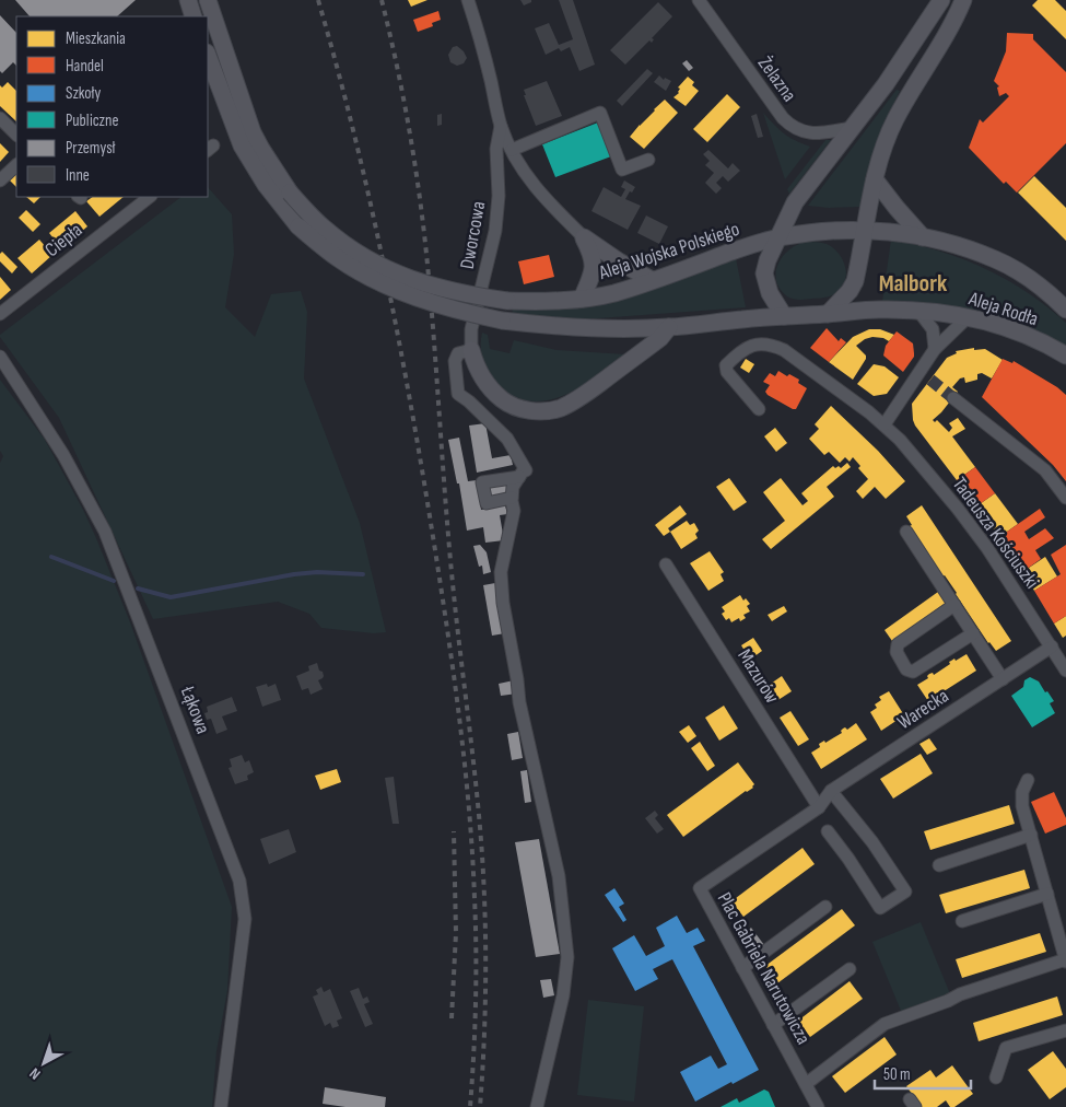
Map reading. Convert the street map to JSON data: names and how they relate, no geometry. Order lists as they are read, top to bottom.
{
  "streets": {
    "main road": ["Aleja Wojska Polskiego", "Aleja Rodła"],
    "street": [
      "Żelazna",
      "Dworcowa",
      "Ciepła",
      "Tadeusza Kościuszki",
      "Mazurów",
      "Warecka",
      "Łąkowa",
      "Plac Gabriela Narutowicza"
    ]
  },
  "crossings": [
    ["Aleja Wojska Polskiego", "Aleja Rodła"],
    ["Tadeusza Kościuszki", "Warecka"],
    ["Mazurów", "Warecka"],
    ["Mazurów", "Plac Gabriela Narutowicza"],
    ["Warecka", "Plac Gabriela Narutowicza"]
  ],
  "districts": ["Malbork"],
  "legend": [
    "Mieszkania",
    "Handel",
    "Szkoły",
    "Publiczne",
    "Przemysł",
    "Inne"
  ],
  "scale_bar": "50 m",
  "north": "bottom left"
}
